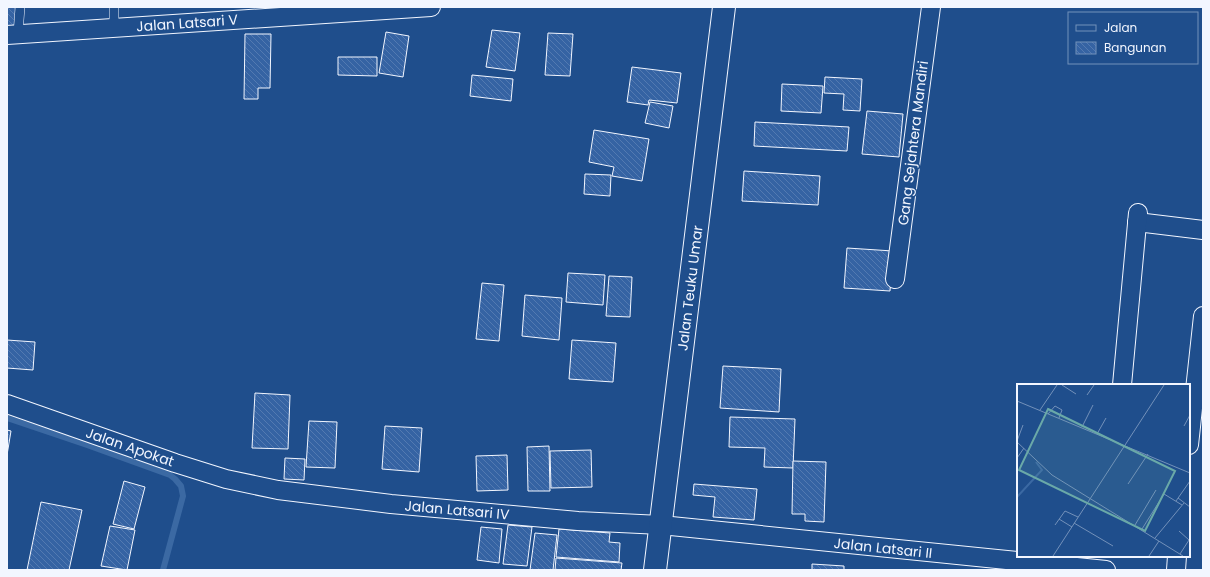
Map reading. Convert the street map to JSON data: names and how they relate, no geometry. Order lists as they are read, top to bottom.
{
  "streets": {
    "highway": ["Jalan Teuku Umar"],
    "street": [
      "Jalan Latsari V",
      "Gang Sejahtera Mandiri",
      "Jalan Apokat",
      "Jalan Latsari IV",
      "Jalan Latsari II"
    ]
  },
  "crossings": [
    ["Jalan Teuku Umar", "Jalan Latsari IV"],
    ["Jalan Teuku Umar", "Jalan Latsari II"],
    ["Jalan Apokat", "Jalan Latsari IV"],
    ["Jalan Latsari IV", "Jalan Latsari II"]
  ],
  "legend": ["Jalan", "Bangunan"]
}
